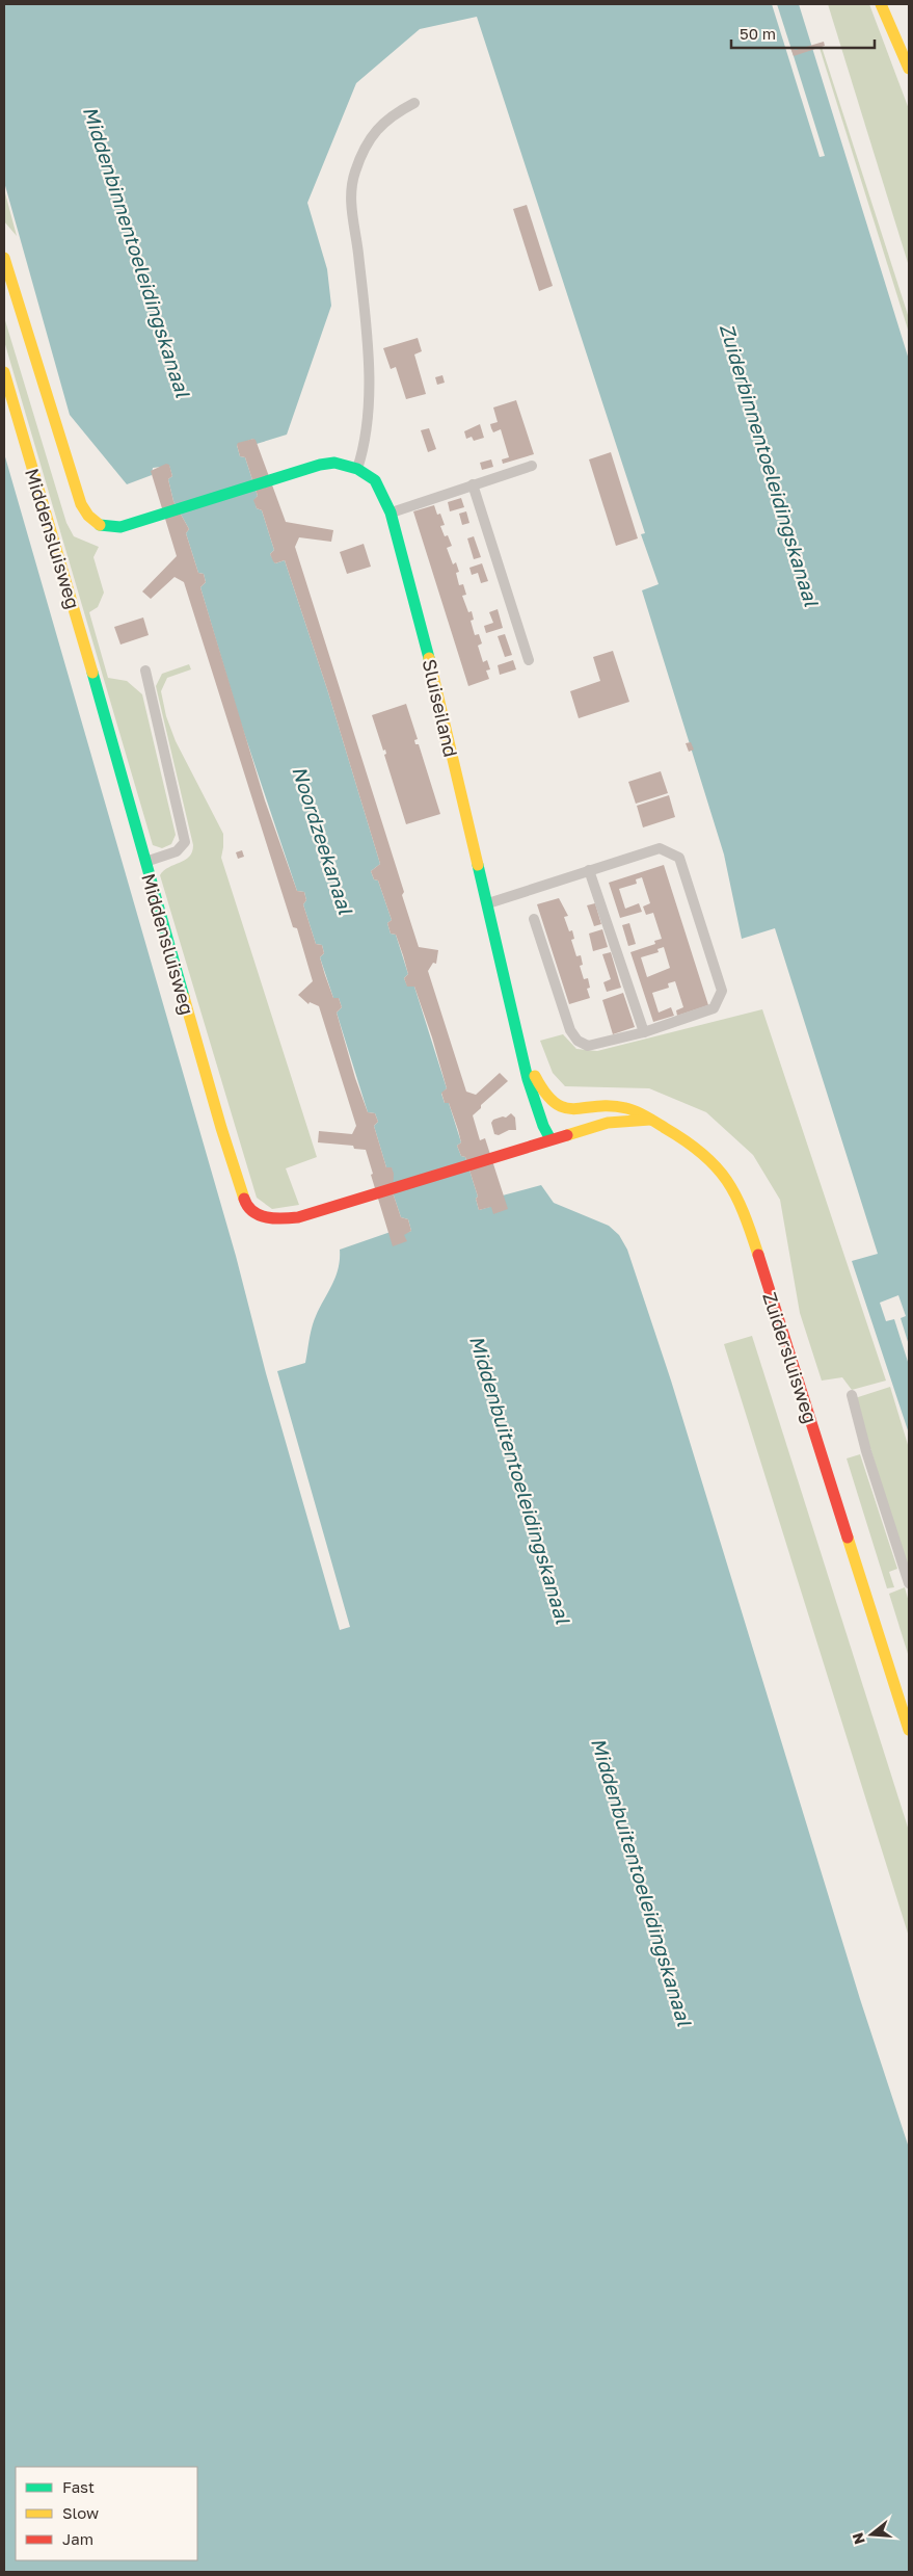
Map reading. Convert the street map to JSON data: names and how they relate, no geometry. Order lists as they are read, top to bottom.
{
  "streets": {
    "street": ["Middensluisweg", "Sluiseiland", "Zuidersluisweg"]
  },
  "crossings": [
    ["Middensluisweg", "Sluiseiland"]
  ],
  "water": [
    "Middenbinnentoeleidingskanaal",
    "Zuiderbinnentoeleidingskanaal",
    "Noordzeekanaal",
    "Middenbuitentoeleidingskanaal"
  ],
  "legend": ["Fast", "Slow", "Jam"],
  "scale_bar": "50 m",
  "north": "left"
}
